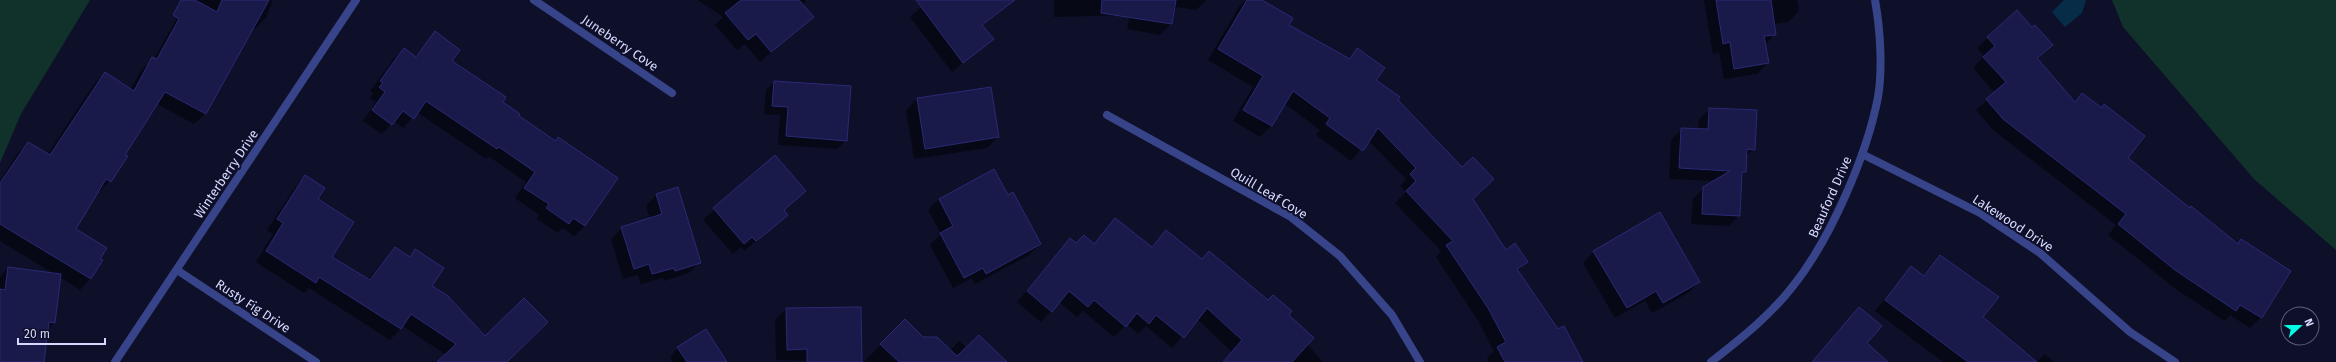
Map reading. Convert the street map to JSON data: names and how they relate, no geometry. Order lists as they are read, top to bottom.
{
  "streets": {
    "street": [
      "Juneberry Cove",
      "Winterberry Drive",
      "Quill Leaf Cove",
      "Beauford Drive",
      "Lakewood Drive",
      "Rusty Fig Drive"
    ]
  },
  "crossings": [
    ["Winterberry Drive", "Rusty Fig Drive"],
    ["Beauford Drive", "Lakewood Drive"]
  ],
  "scale_bar": "20 m",
  "north": "right"
}
